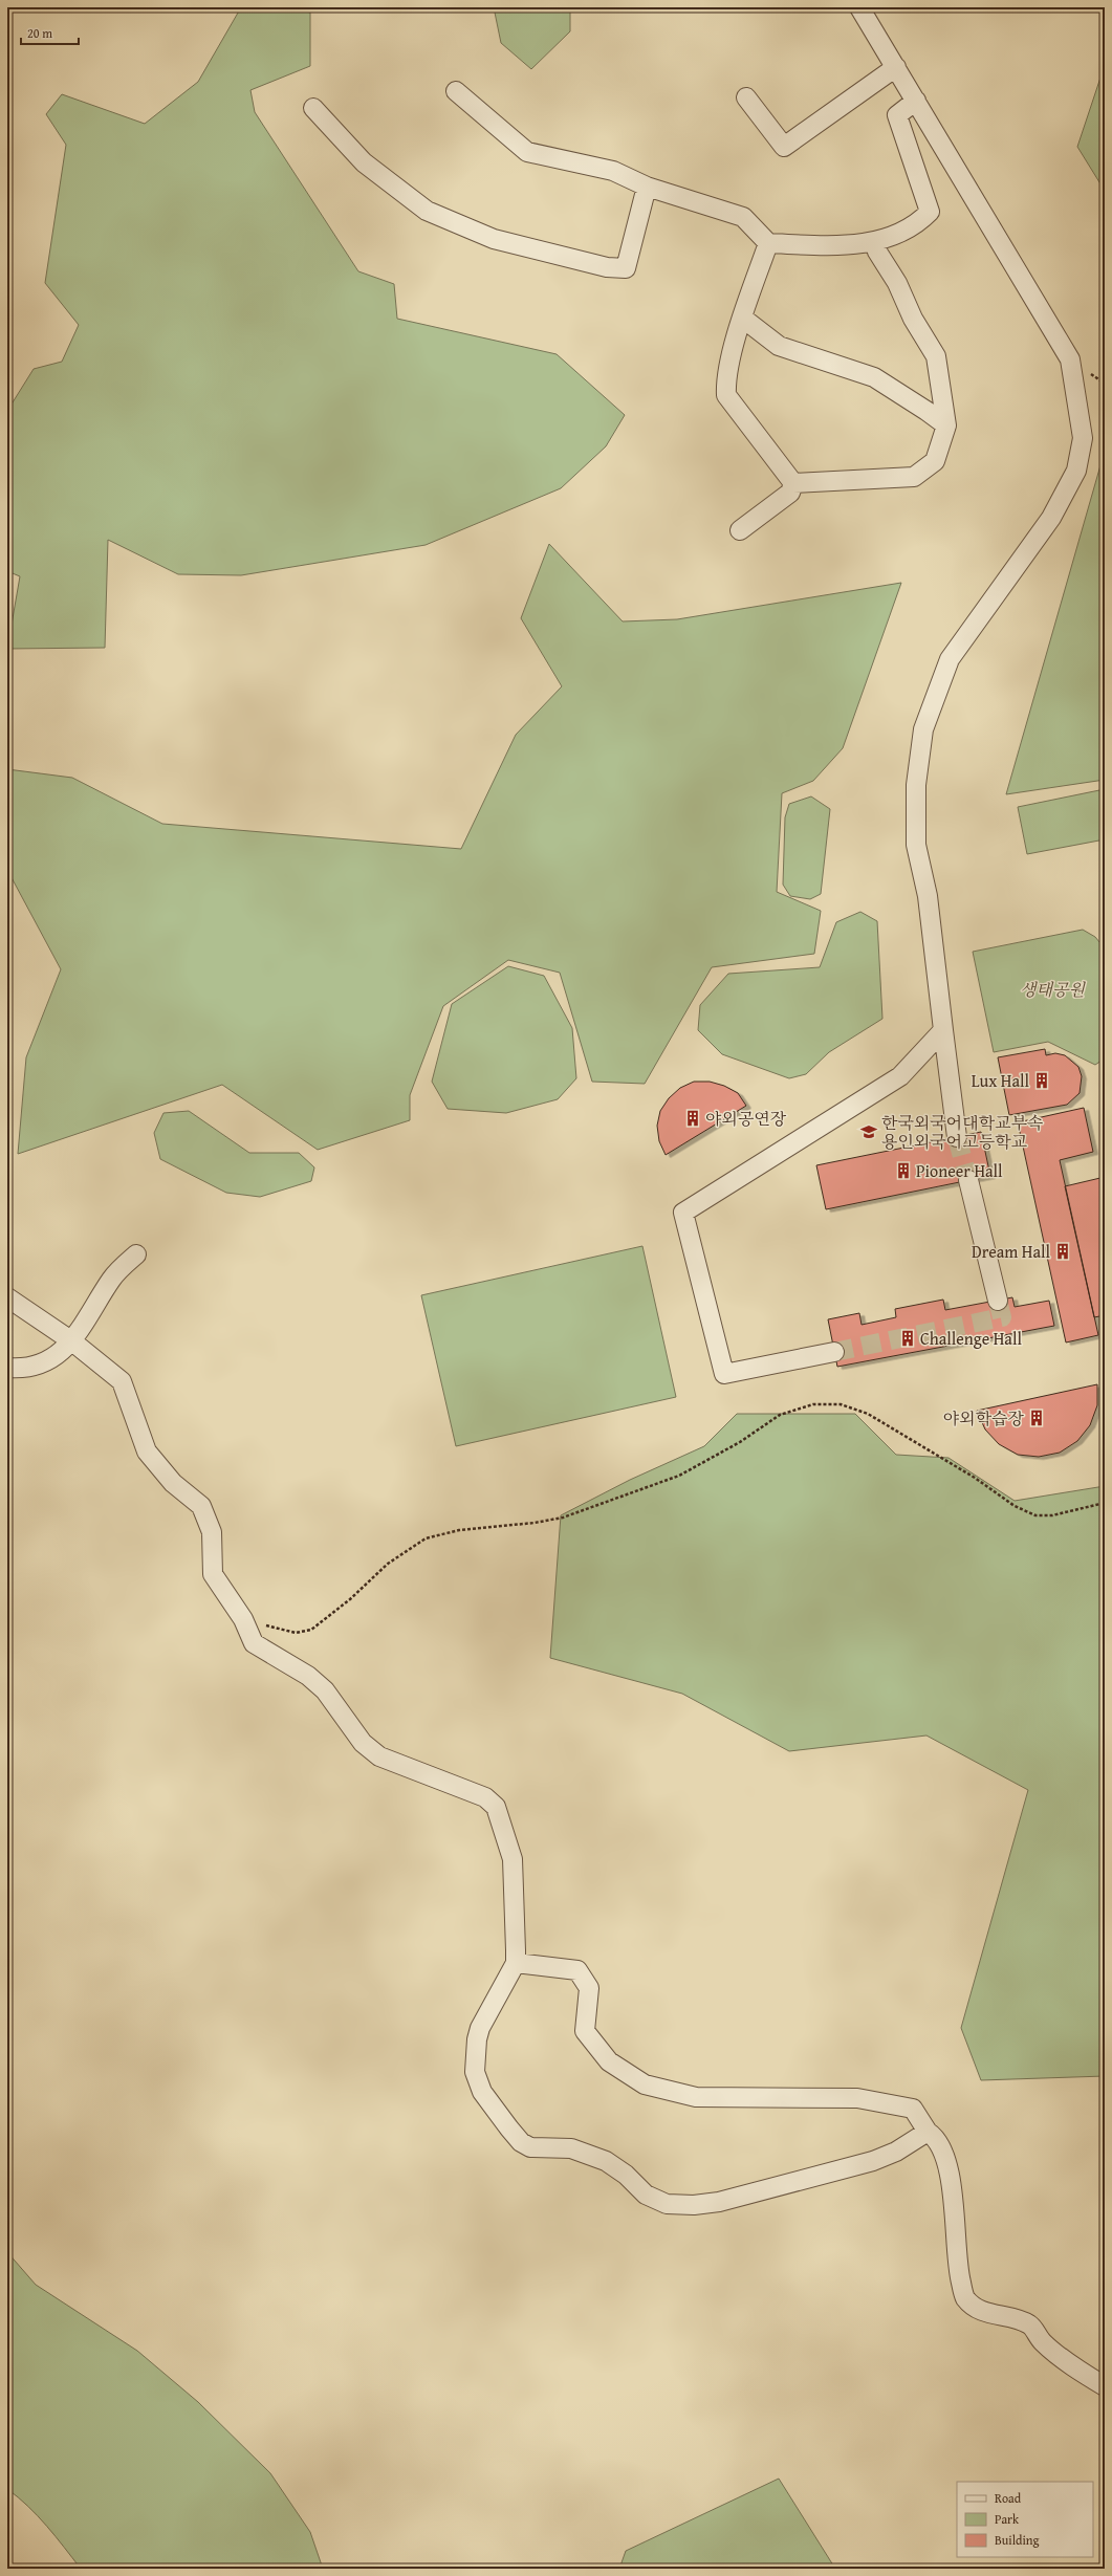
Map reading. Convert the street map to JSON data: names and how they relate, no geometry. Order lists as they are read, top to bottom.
{
  "parks": ["생태공원"],
  "places": {
    "building": [
      "Lux Hall",
      "야외공연장",
      "Pioneer Hall",
      "Dream Hall",
      "Challenge Hall",
      "야외학습장"
    ],
    "school or university": ["한국외국어대학교부속 용인외국어고등학교"]
  },
  "legend": ["Road", "Park", "Building"],
  "scale_bar": "20 m"
}
